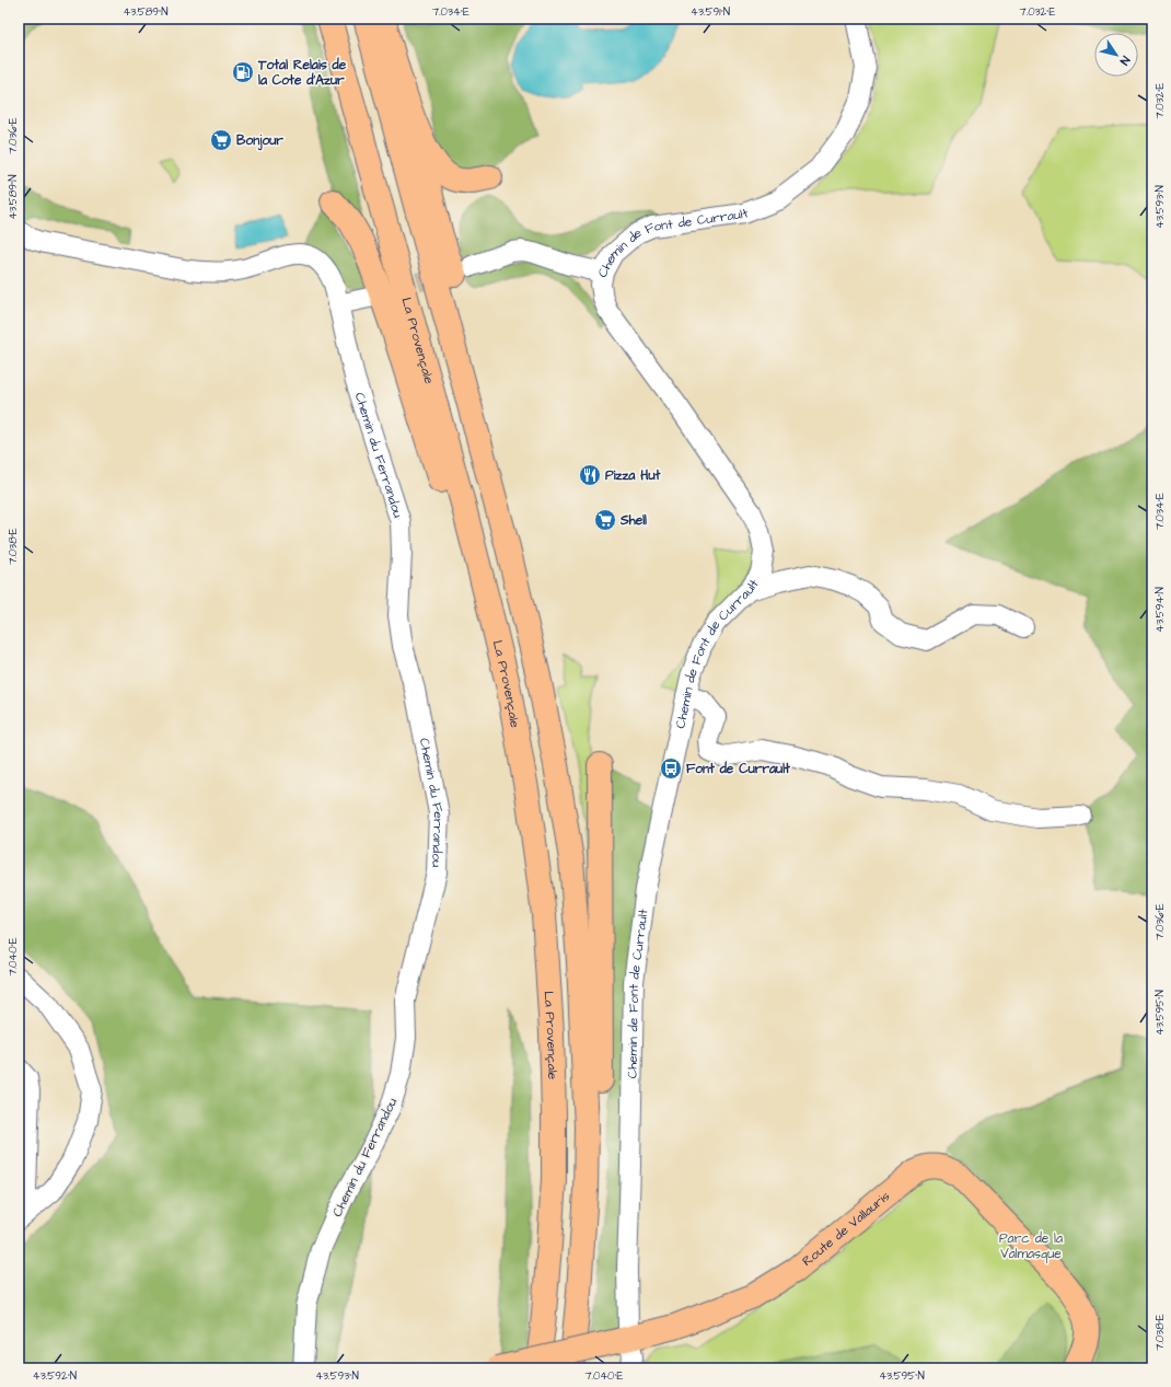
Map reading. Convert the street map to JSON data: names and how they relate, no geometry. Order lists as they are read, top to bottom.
{
  "streets": {
    "main road": ["La Provençale", "Route de Vallauris"],
    "street": ["Chemin de Font de Currault", "Chemin du Ferrandou"]
  },
  "crossings": [
    ["Chemin de Font de Currault", "Route de Vallauris"]
  ],
  "parks": ["Parc de la Valmasque"],
  "places": {
    "fuel station": ["Total Relais de la Cote d'Azur"],
    "supermarket": ["Bonjour", "Shell"],
    "restaurant": ["Pizza Hut"],
    "bus stop": ["Font de Currault"]
  },
  "north": "bottom right",
  "coordinates": [
    "43.589°N",
    "7.034°E",
    "43.591°N",
    "7.032°E",
    "7.036°E",
    "43.593°N",
    "7.038°E",
    "43.594°N",
    "7.040°E",
    "43.595°N",
    "43.592°N"
  ]
}
